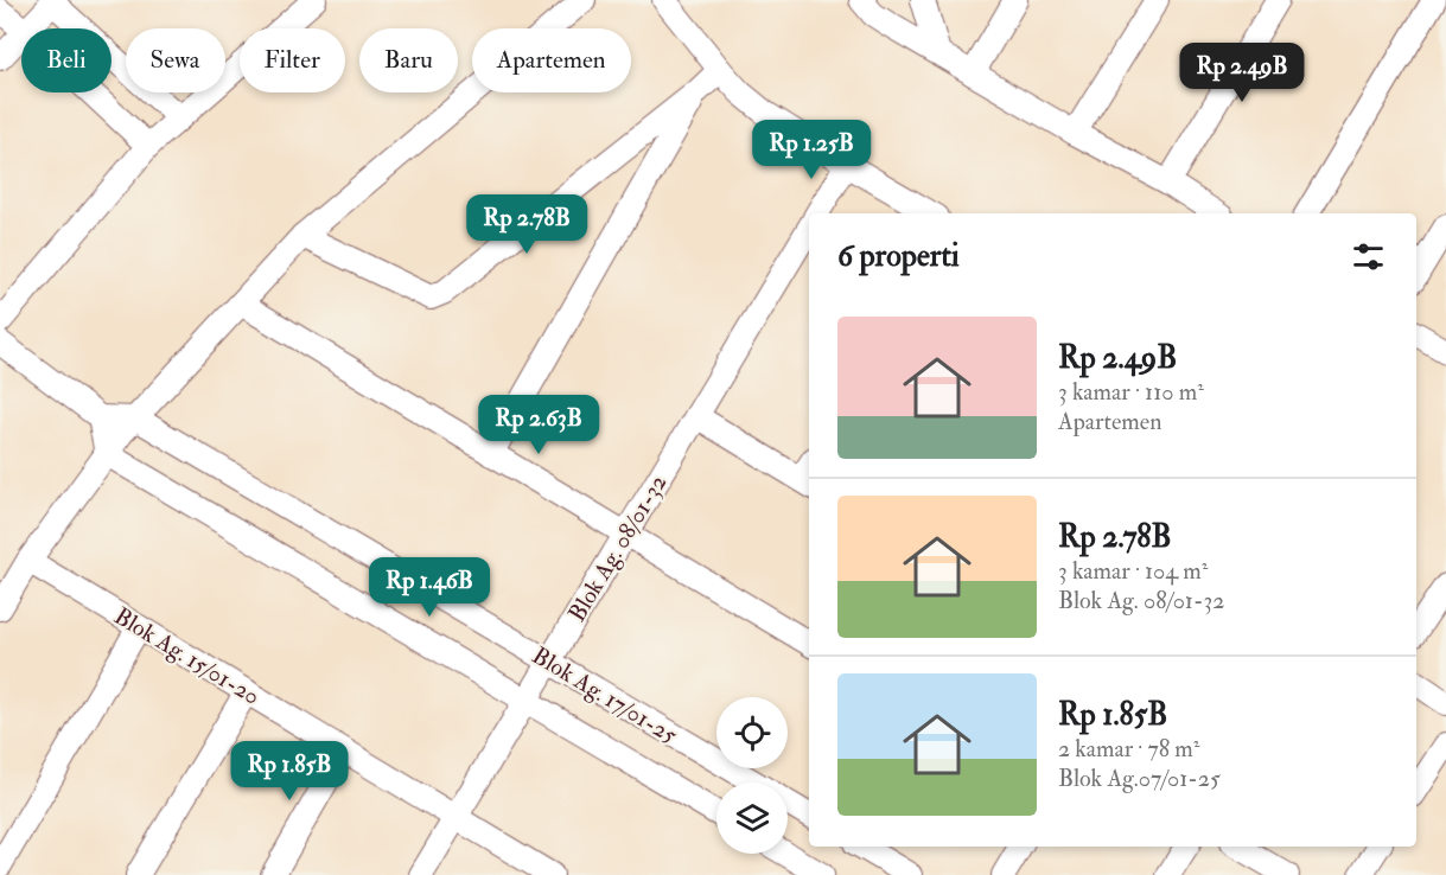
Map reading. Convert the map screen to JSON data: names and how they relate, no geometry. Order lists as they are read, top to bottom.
{
  "streets": {
    "street": ["Blok Ag. 08/01-32", "Blok Ag. 15/01-20", "Blok Ag. 17/01-25"]
  },
  "crossings": [
    ["Blok Ag. 08/01-32", "Blok Ag. 15/01-20"],
    ["Blok Ag. 08/01-32", "Blok Ag. 17/01-25"]
  ],
  "page": {
    "chip": [
      "Beli",
      "Sewa",
      "Filter",
      "Baru",
      "Apartemen"
    ],
    "price": [
      "Rp 2.49B",
      "Rp 1.25B",
      "Rp 2.78B",
      "Rp 2.63B",
      "Rp 1.46B",
      "Rp 1.85B"
    ],
    "heading": "6 properti",
    "list": [
      {
        "name": "Rp 2.49B",
        "note": "3 kamar · 110 m² · Apartemen"
      },
      {
        "name": "Rp 2.78B",
        "note": "3 kamar · 104 m² · Blok Ag. 08/01-32"
      },
      {
        "name": "Rp 1.85B",
        "note": "2 kamar · 78 m² · Blok Ag.07/01-25"
      }
    ]
  }
}
